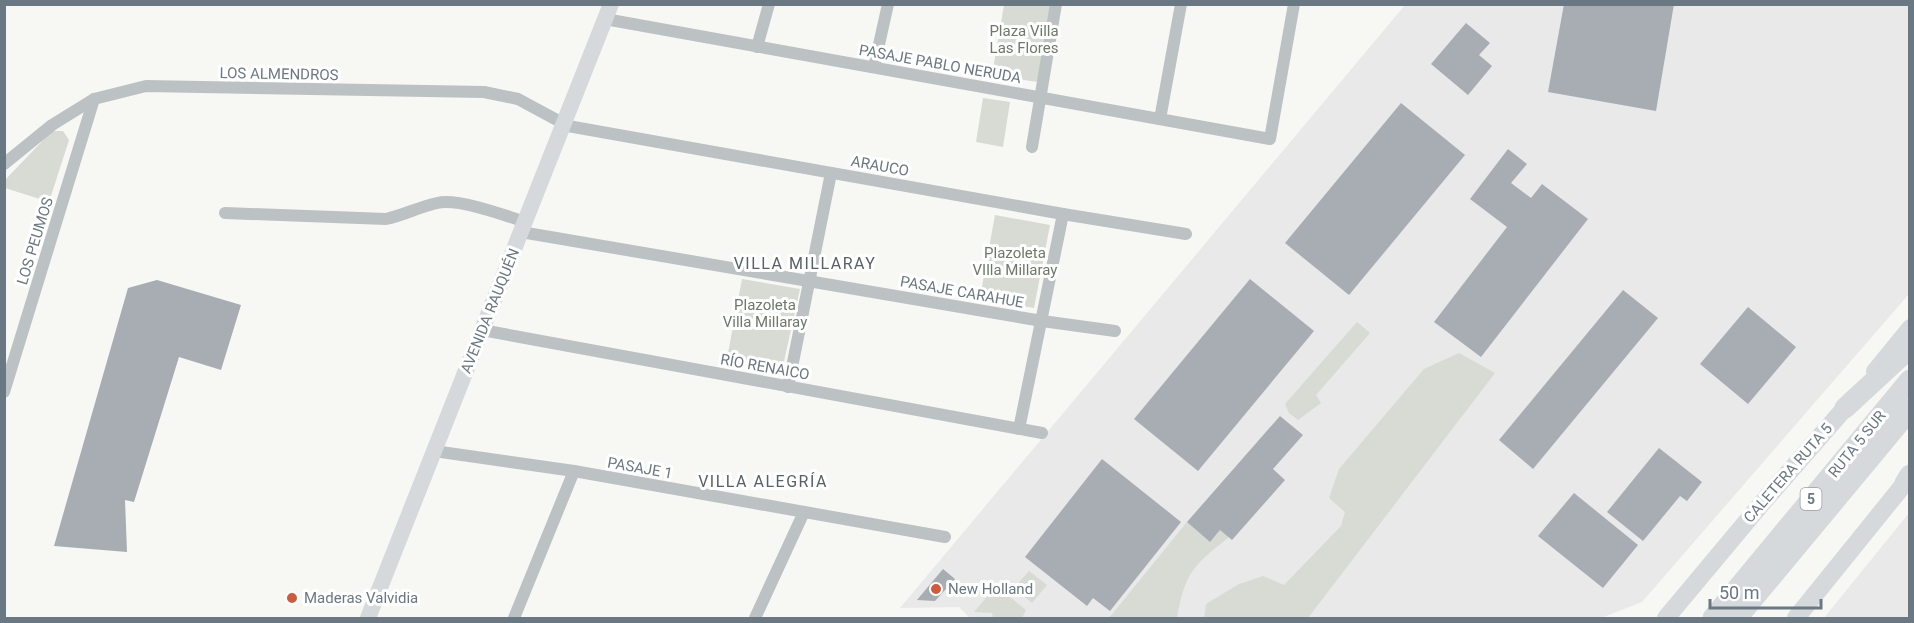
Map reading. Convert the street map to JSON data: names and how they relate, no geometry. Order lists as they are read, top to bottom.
{
  "streets": {
    "highway": ["RUTA 5 SUR", "5"],
    "main road": ["AVENIDA RAUQUÉN", "CALETERA RUTA 5"],
    "street": [
      "PASAJE PABLO NERUDA",
      "LOS ALMENDROS",
      "ARAUCO",
      "LOS PEUMOS",
      "PASAJE CARAHUE",
      "RÍO RENAICO",
      "PASAJE 1"
    ]
  },
  "crossings": [
    ["PASAJE PABLO NERUDA", "AVENIDA RAUQUÉN"],
    ["LOS ALMENDROS", "ARAUCO"],
    ["LOS ALMENDROS", "LOS PEUMOS"],
    ["LOS ALMENDROS", "AVENIDA RAUQUÉN"],
    ["ARAUCO", "AVENIDA RAUQUÉN"],
    ["PASAJE CARAHUE", "AVENIDA RAUQUÉN"],
    ["AVENIDA RAUQUÉN", "RÍO RENAICO"],
    ["AVENIDA RAUQUÉN", "PASAJE 1"]
  ],
  "districts": ["VILLA MILLARAY", "VILLA ALEGRÍA"],
  "parks": ["Plaza Villa Las Flores", "Plazoleta VIlla Millaray", "Plazoleta Villa Millaray"],
  "places": ["New Holland", "Maderas Valvidia"],
  "scale_bar": "50 m"
}
